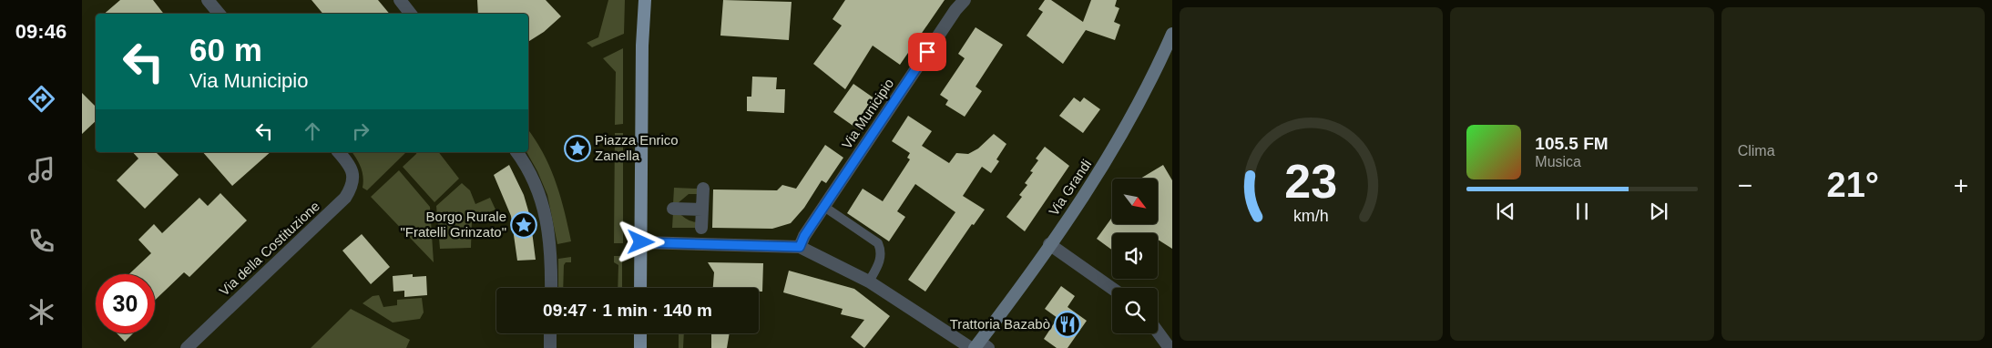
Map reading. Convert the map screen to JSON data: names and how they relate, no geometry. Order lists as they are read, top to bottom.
{
  "streets": {
    "main road": ["Via Grandi"],
    "street": ["Via Municipio", "Via della Costituzione"]
  },
  "places": {
    "place": ["Piazza Enrico Zanella", "Borgo Rurale \"Fratelli Grinzato\""],
    "restaurant": ["Trattoria Bazabò"]
  },
  "north": "bottom right",
  "page": {
    "tabs": "09:46",
    "tile": "Clima",
    "turn": ["60 m", "Via Municipio"],
    "song": ["105.5 FM", "Musica"],
    "heat": ["−", "21°", "+"],
    "limit": "30",
    "trip": "09:47 · 1 min · 140 m",
    "gauge": ["23", "km/h"]
  }
}
